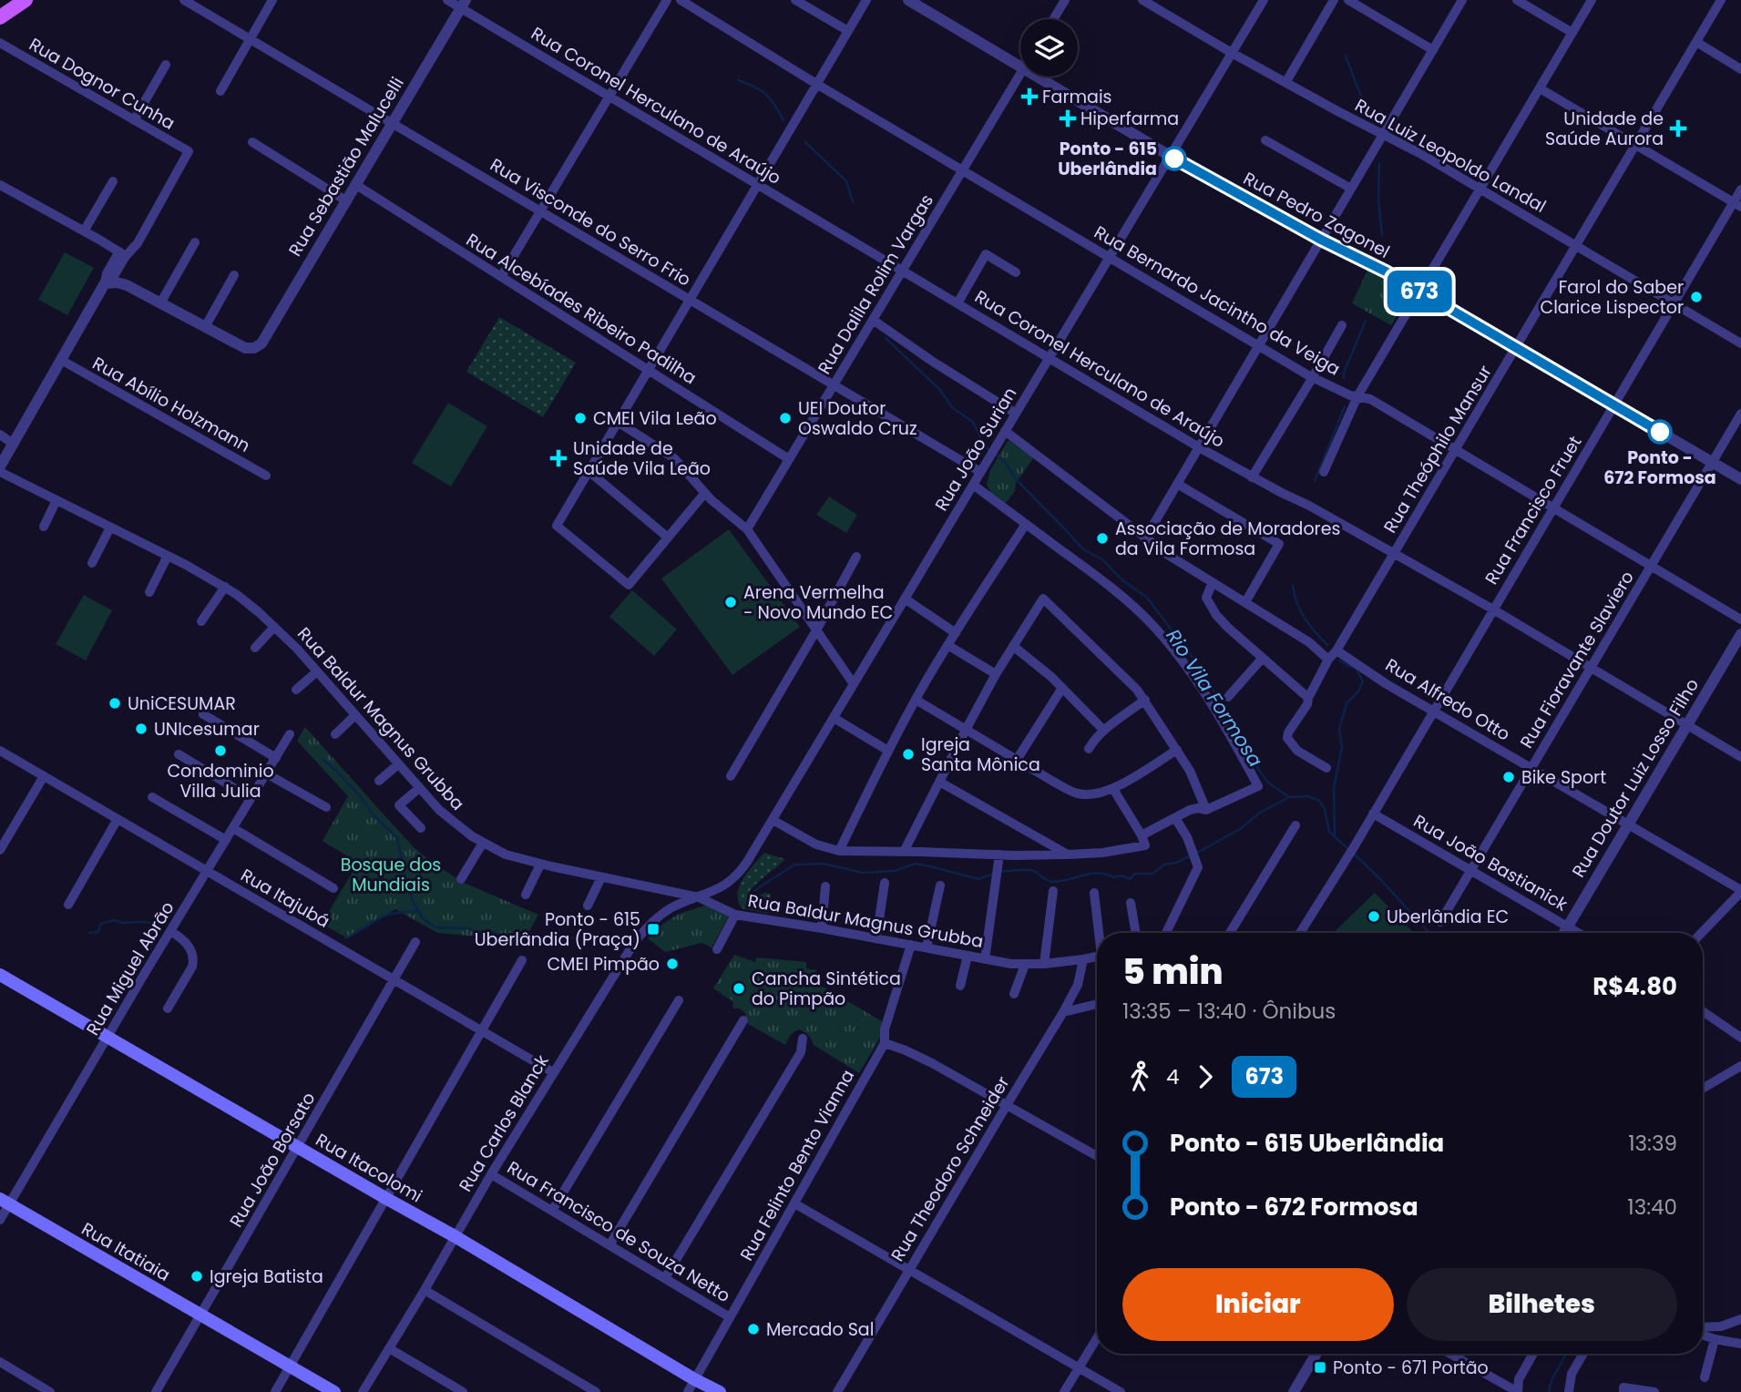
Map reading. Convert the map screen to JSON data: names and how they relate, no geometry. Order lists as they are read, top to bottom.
{
  "streets": {
    "main road": ["Rua Itacolomi", "Rua Itatiaia"],
    "street": [
      "Rua Dognor Cunha",
      "Rua Coronel Herculano de Araújo",
      "Rua Luiz Leopoldo Landal",
      "Rua Sebastião Malucelli",
      "Rua Pedro Zagonel",
      "Rua Visconde do Serro Frio",
      "Rua Dalila Rolim Vargas",
      "Rua Bernardo Jacintho da Veiga",
      "Rua Alcebíades Ribeiro Padilha",
      "Rua Abílio Holzmann",
      "Rua João Surian",
      "Rua Theóphilo Mansur",
      "Rua Francisco Fruet",
      "Rua Fioravante Slaviero",
      "Rua Alfredo Otto",
      "Rua Baldur Magnus Grubba",
      "Rua Doutor Luiz Losso Filho",
      "Rua João Bastianick",
      "Rua Itajubá",
      "Rua Miguel Abrão",
      "Rua Carlos Blanck",
      "Rua João Borsato",
      "Rua Felinto Bento Vianna",
      "Rua Theodoro Schneider",
      "Rua Francisco de Souza Netto"
    ]
  },
  "crossings": [
    ["Rua Coronel Herculano de Araújo", "Rua Sebastião Malucelli"],
    ["Rua Coronel Herculano de Araújo", "Rua Dalila Rolim Vargas"],
    ["Rua Coronel Herculano de Araújo", "Rua João Surian"],
    ["Rua Coronel Herculano de Araújo", "Rua Theóphilo Mansur"],
    ["Rua Coronel Herculano de Araújo", "Rua Francisco Fruet"],
    ["Rua Coronel Herculano de Araújo", "Rua Fioravante Slaviero"],
    ["Rua Coronel Herculano de Araújo", "Rua Doutor Luiz Losso Filho"],
    ["Rua Luiz Leopoldo Landal", "Rua João Surian"],
    ["Rua Luiz Leopoldo Landal", "Rua Theóphilo Mansur"],
    ["Rua Luiz Leopoldo Landal", "Rua Francisco Fruet"],
    ["Rua Sebastião Malucelli", "Rua Visconde do Serro Frio"],
    ["Rua Sebastião Malucelli", "Rua Alcebíades Ribeiro Padilha"],
    ["Rua Pedro Zagonel", "Rua João Surian"],
    ["Rua Pedro Zagonel", "Rua Theóphilo Mansur"],
    ["Rua Pedro Zagonel", "Rua Francisco Fruet"],
    ["Rua Pedro Zagonel", "Rua Fioravante Slaviero"],
    ["Rua Visconde do Serro Frio", "Rua Dalila Rolim Vargas"],
    ["Rua Visconde do Serro Frio", "Rua João Surian"],
    ["Rua Dalila Rolim Vargas", "Rua Bernardo Jacintho da Veiga"],
    ["Rua Dalila Rolim Vargas", "Rua Alcebíades Ribeiro Padilha"],
    ["Rua Bernardo Jacintho da Veiga", "Rua João Surian"],
    ["Rua Bernardo Jacintho da Veiga", "Rua Theóphilo Mansur"],
    ["Rua Bernardo Jacintho da Veiga", "Rua Francisco Fruet"],
    ["Rua Bernardo Jacintho da Veiga", "Rua Fioravante Slaviero"],
    ["Rua João Surian", "Rua Alfredo Otto"],
    ["Rua João Surian", "Rua Baldur Magnus Grubba"],
    ["Rua João Surian", "Rua Carlos Blanck"],
    ["Rua Theóphilo Mansur", "Rua Alfredo Otto"],
    ["Rua Francisco Fruet", "Rua Alfredo Otto"],
    ["Rua Francisco Fruet", "Rua João Bastianick"],
    ["Rua Fioravante Slaviero", "Rua Alfredo Otto"],
    ["Rua Fioravante Slaviero", "Rua João Bastianick"],
    ["Rua Alfredo Otto", "Rua Doutor Luiz Losso Filho"],
    ["Rua Baldur Magnus Grubba", "Rua Carlos Blanck"],
    ["Rua Baldur Magnus Grubba", "Rua Felinto Bento Vianna"],
    ["Rua Baldur Magnus Grubba", "Rua Theodoro Schneider"],
    ["Rua Doutor Luiz Losso Filho", "Rua João Bastianick"],
    ["Rua Itajubá", "Rua Miguel Abrão"],
    ["Rua Itajubá", "Rua Carlos Blanck"],
    ["Rua Itajubá", "Rua João Borsato"],
    ["Rua Miguel Abrão", "Rua Itacolomi"],
    ["Rua Miguel Abrão", "Rua Itatiaia"],
    ["Rua Carlos Blanck", "Rua Itacolomi"],
    ["Rua Carlos Blanck", "Rua Francisco de Souza Netto"],
    ["Rua João Borsato", "Rua Itacolomi"],
    ["Rua João Borsato", "Rua Itatiaia"],
    ["Rua Felinto Bento Vianna", "Rua Itacolomi"],
    ["Rua Felinto Bento Vianna", "Rua Francisco de Souza Netto"]
  ],
  "water": ["Rio Vila Formosa"],
  "parks": ["Bosque dos Mundiais"],
  "places": {
    "health": [
      "Farmais",
      "Hiperfarma",
      "Unidade de Saúde Aurora",
      "Unidade de Saúde Vila Leão"
    ],
    "other": [
      "Ponto - 615 Uberlândia",
      "Farol do Saber Clarice Lispector",
      "CMEI Vila Leão",
      "UEI Doutor Oswaldo Cruz",
      "Ponto - 672 Formosa",
      "Associação de Moradores da Vila Formosa",
      "Arena Vermelha - Novo Mundo EC",
      "UniCESUMAR",
      "UNIcesumar",
      "Condominio Villa Julia",
      "Igreja Santa Mônica",
      "Bike Sport",
      "Uberlândia EC",
      "CMEI Pimpão",
      "Cancha Sintética do Pimpão",
      "Igreja Batista",
      "Mercado Sal"
    ],
    "transit": ["Ponto - 615 Uberlândia (Praça)", "Ponto - 671 Portão"]
  },
  "lines": ["bus line 673"],
  "page": {
    "on_map": "673",
    "heading": ["5 min", "13:35 – 13:40 · Ônibus", "R$4.80"],
    "legs": ["4", "673"],
    "list": [
      {
        "name": "Ponto - 615 Uberlândia",
        "value": "13:39"
      },
      {
        "name": "Ponto - 672 Formosa",
        "value": "13:40"
      }
    ],
    "buttons": ["Iniciar", "Bilhetes"]
  }
}
